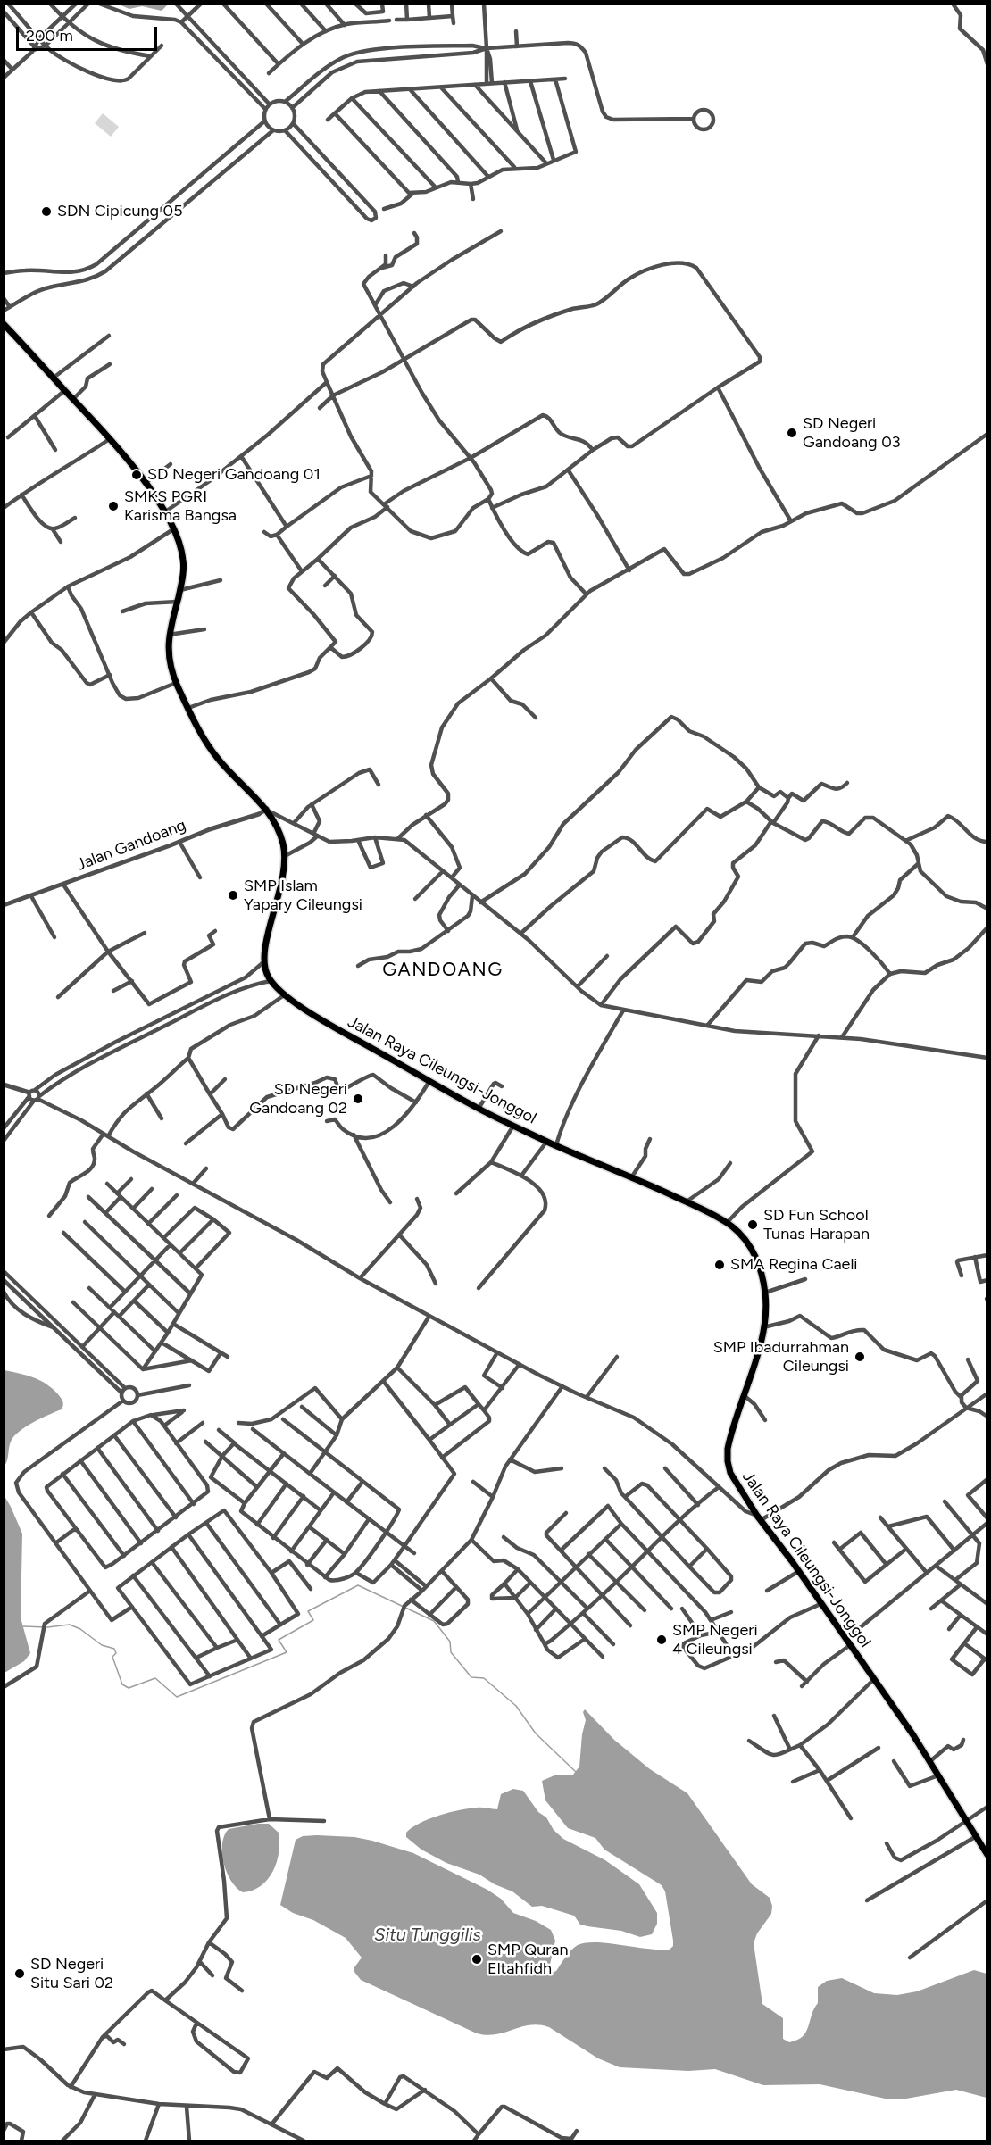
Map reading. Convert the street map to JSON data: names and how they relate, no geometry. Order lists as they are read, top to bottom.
{
  "streets": {
    "main road": ["Jalan Raya Cileungsi-Jonggol"],
    "street": ["Jalan Gandoang"]
  },
  "crossings": [
    ["Jalan Gandoang", "Jalan Raya Cileungsi-Jonggol"]
  ],
  "districts": ["GANDOANG"],
  "water": ["Situ Tunggilis"],
  "places": [
    "SDN Cipicung 05",
    "SD Negeri Gandoang 03",
    "SD Negeri Gandoang 01",
    "SMKS PGRI Karisma Bangsa",
    "SMP Islam Yapary Cileungsi",
    "SD Negeri Gandoang 02",
    "SD Fun School Tunas Harapan",
    "SMA Regina Caeli",
    "SMP Ibadurrahman Cileungsi",
    "SMP Negeri 4 Cileungsi",
    "SMP Quran Eltahfidh",
    "SD Negeri Situ Sari 02"
  ],
  "scale_bar": "200 m"
}
